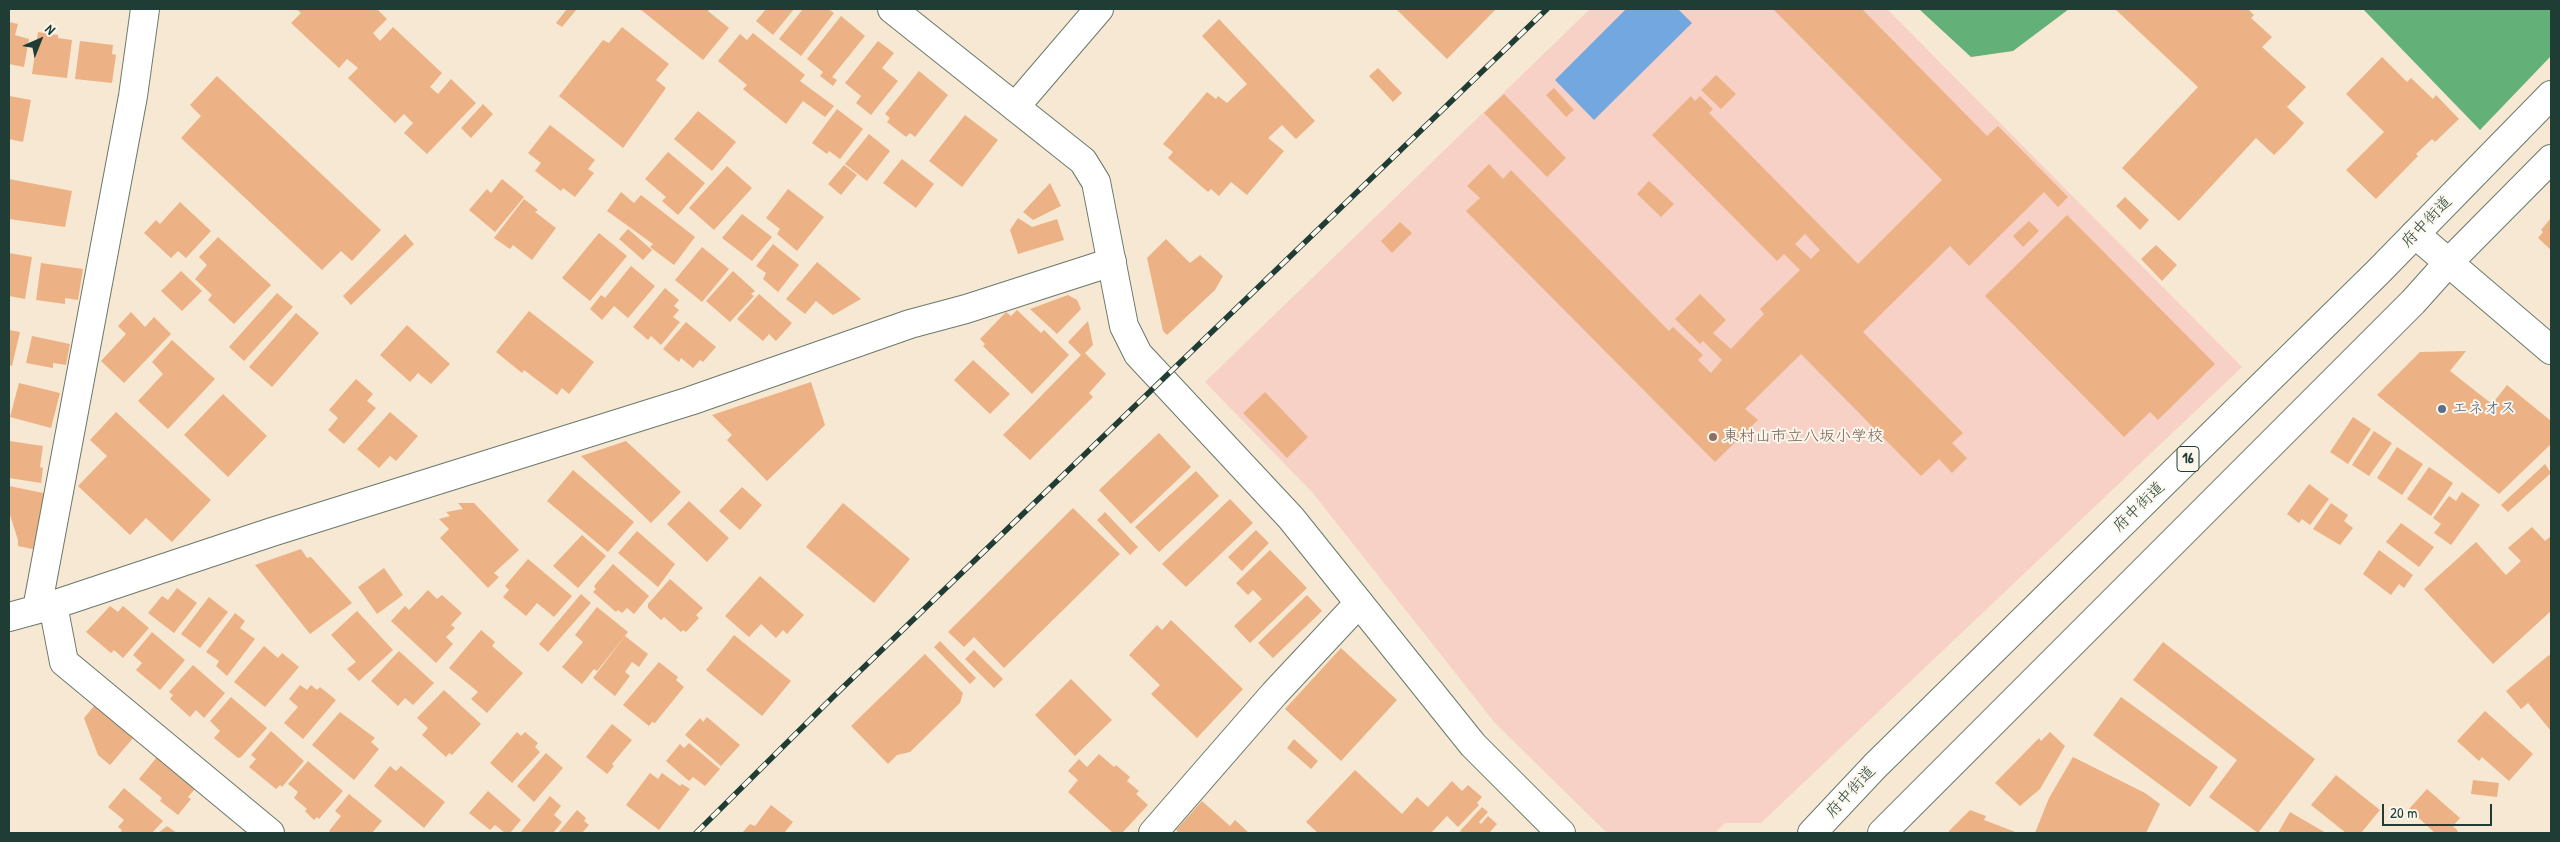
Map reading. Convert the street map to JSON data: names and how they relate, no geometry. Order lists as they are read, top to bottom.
{
  "streets": {
    "street": ["府中街道", "16"]
  },
  "places": ["エネオス", "東村山市立八坂小学校"],
  "scale_bar": "20 m",
  "north": "top right"
}
